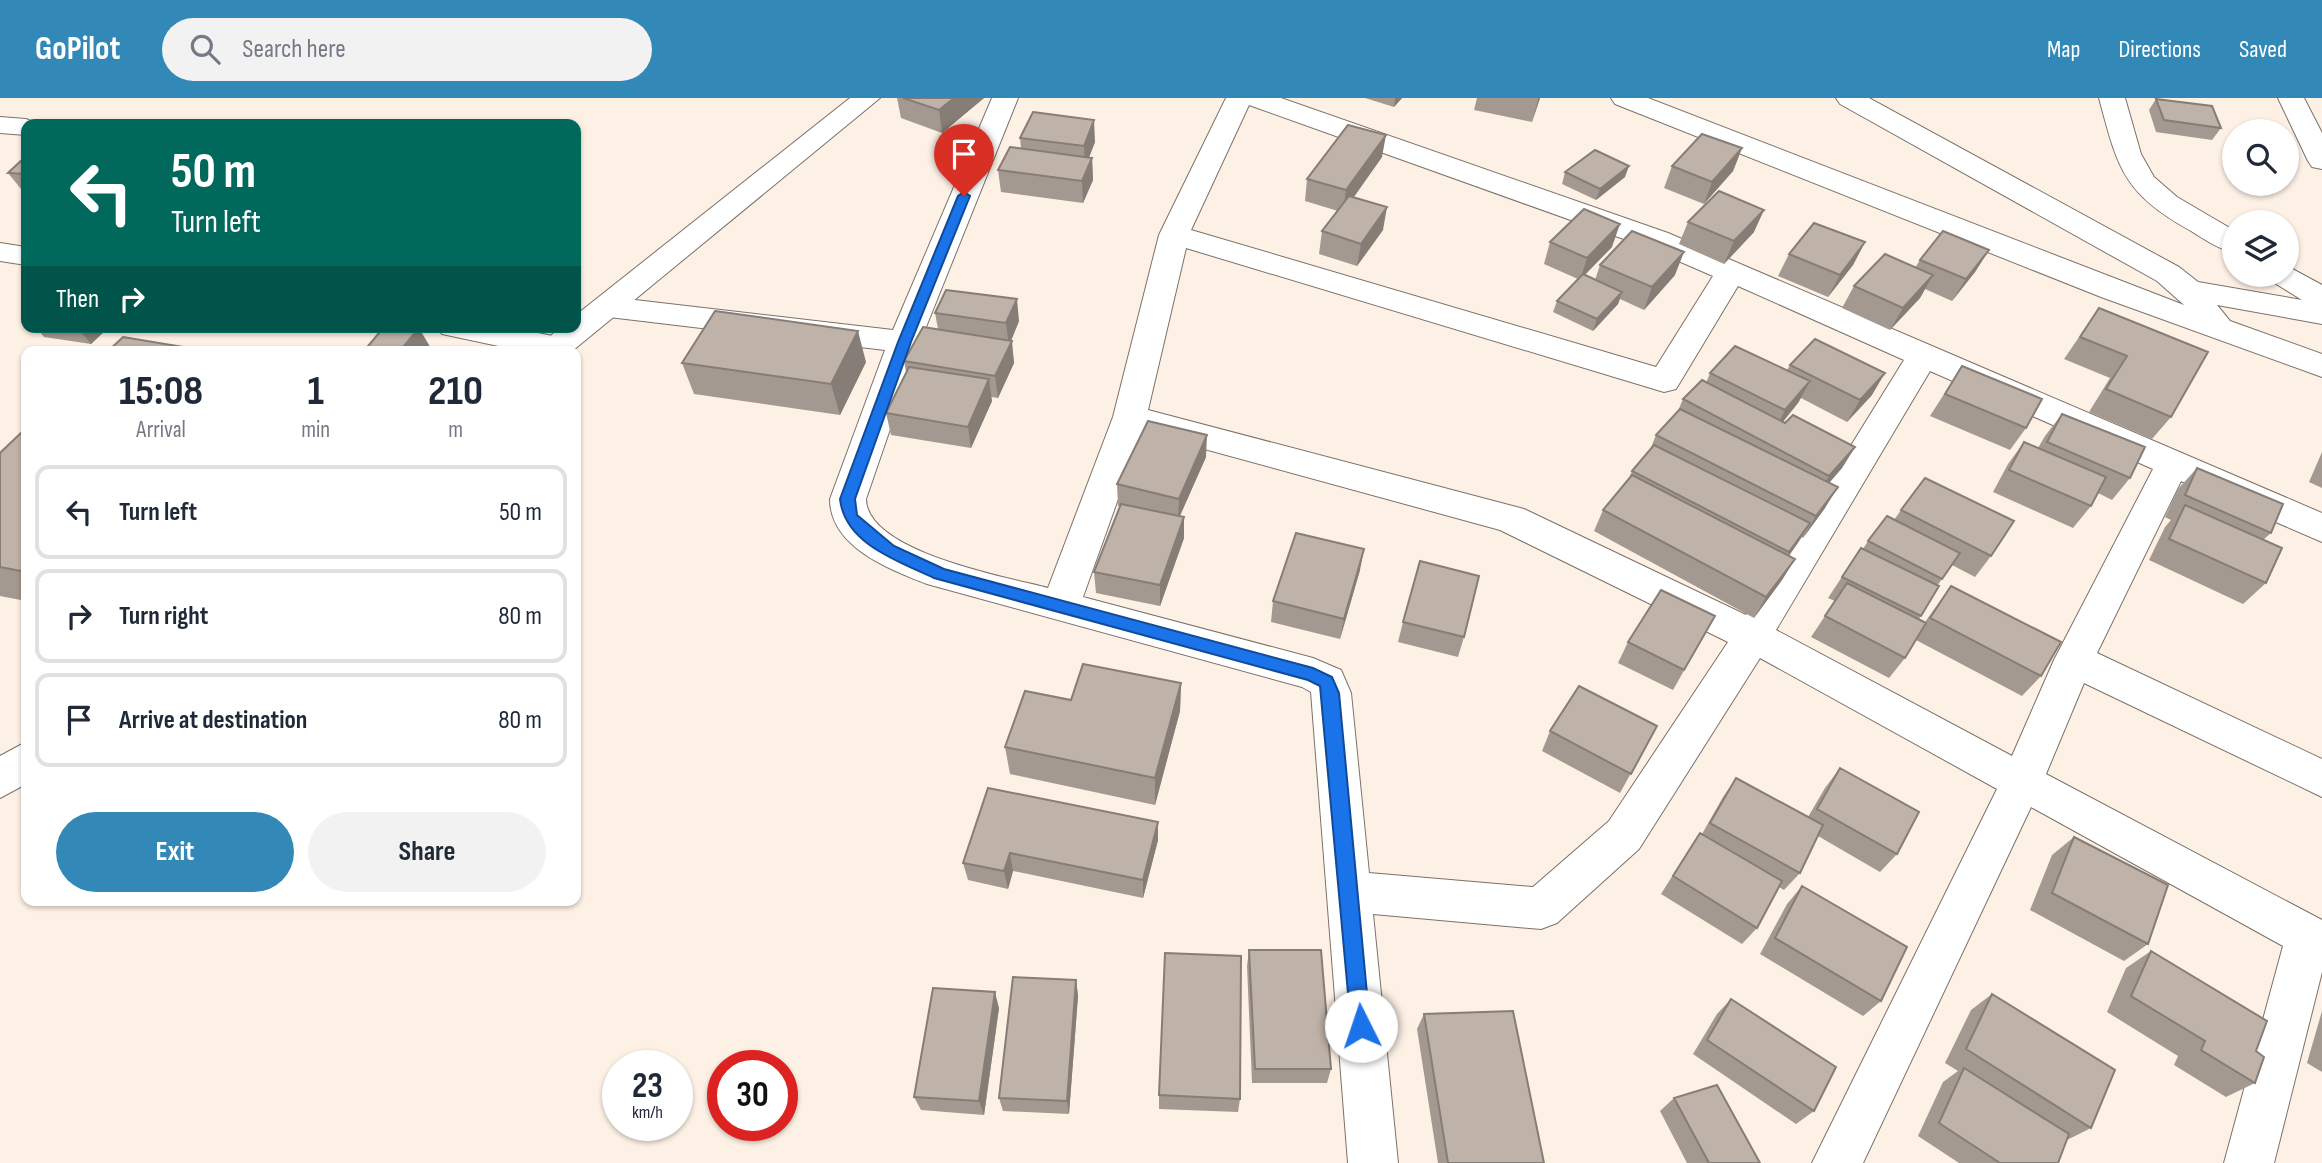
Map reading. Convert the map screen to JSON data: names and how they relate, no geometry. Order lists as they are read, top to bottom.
{
  "page": {
    "header": "GoPilot",
    "search": "Search here",
    "nav": ["Map", "Directions", "Saved"],
    "turn": ["50 m", "Turn left"],
    "then": "Then",
    "eta": [
      "15:08",
      "Arrival",
      "1",
      "min",
      "210",
      "m"
    ],
    "list": [
      {
        "name": "Turn left",
        "value": "50 m"
      },
      {
        "name": "Turn right",
        "value": "80 m"
      },
      {
        "name": "Arrive at destination",
        "value": "80 m"
      }
    ],
    "buttons": ["Exit", "Share"],
    "speed": "23 km/h",
    "limit": "30"
  }
}
